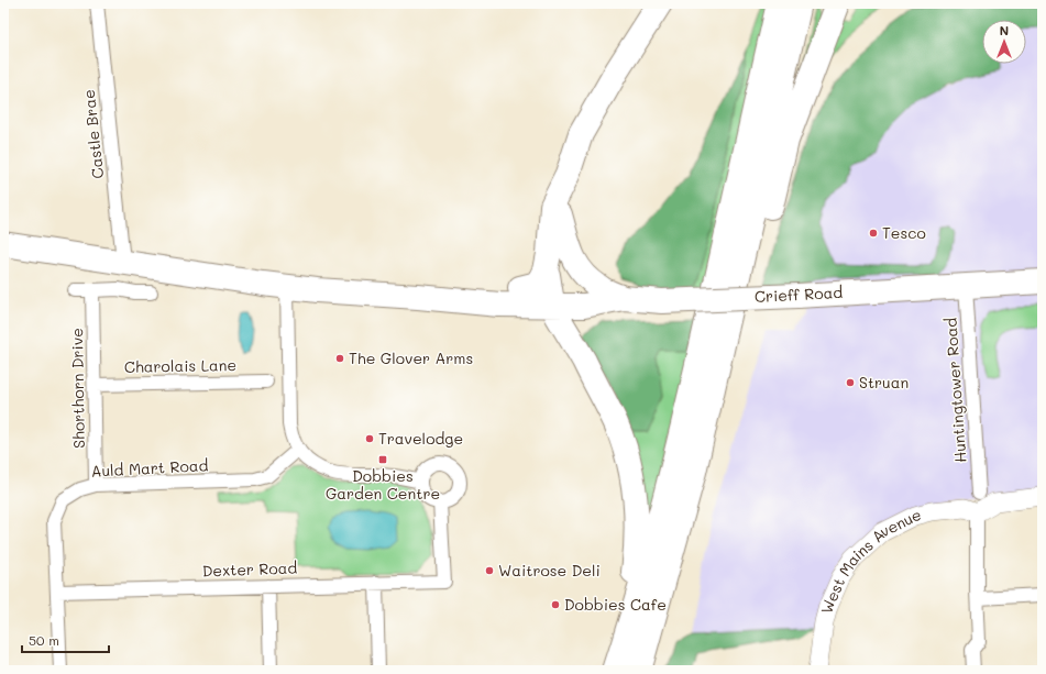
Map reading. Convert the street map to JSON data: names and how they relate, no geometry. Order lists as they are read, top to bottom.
{
  "streets": {
    "highway": ["Crieff Road"],
    "street": [
      "Castle Brae",
      "Charolais Lane",
      "Shorthorn Drive",
      "Huntingtower Road",
      "Auld Mart Road",
      "West Mains Avenue",
      "Dexter Road"
    ]
  },
  "crossings": [
    ["Crieff Road", "Huntingtower Road"],
    ["Charolais Lane", "Shorthorn Drive"],
    ["Shorthorn Drive", "Auld Mart Road"],
    ["Auld Mart Road", "Dexter Road"]
  ],
  "places": {
    "other": [
      "Tesco",
      "The Glover Arms",
      "Struan",
      "Travelodge",
      "Waitrose Deli",
      "Dobbies Cafe"
    ],
    "transit": ["Dobbies Garden Centre"]
  },
  "scale_bar": "50 m",
  "north": "top"
}
